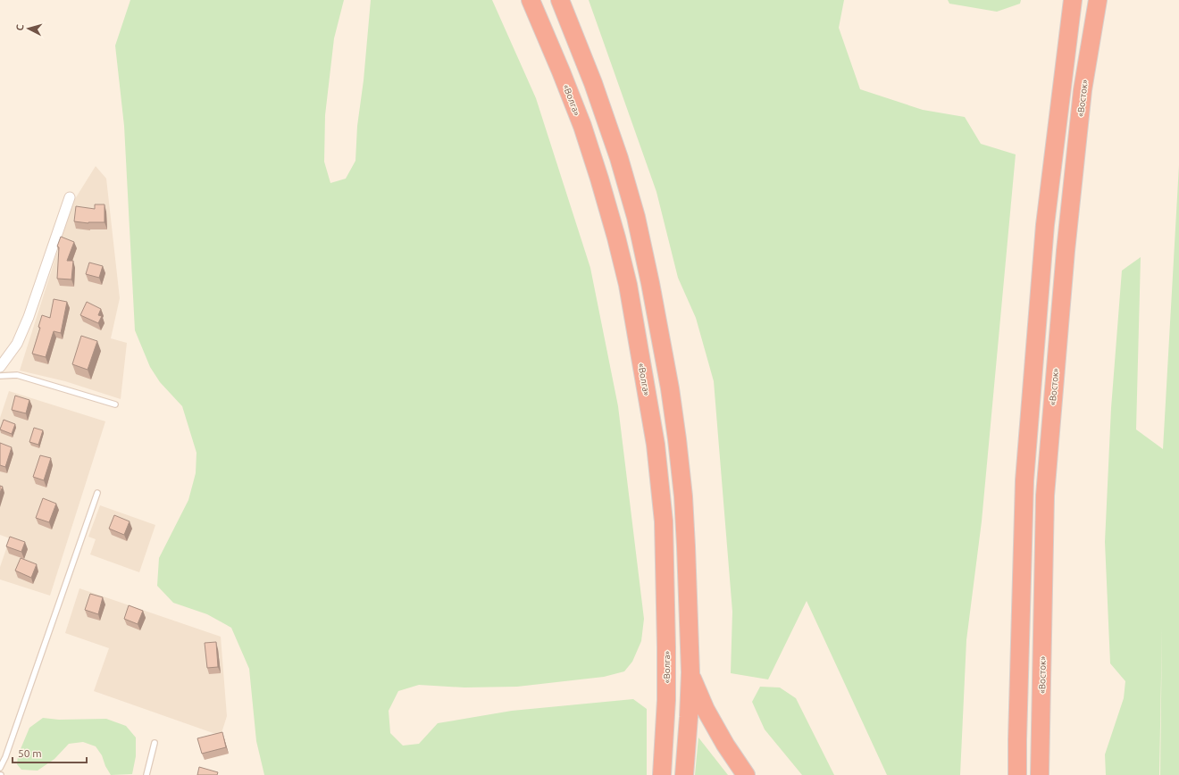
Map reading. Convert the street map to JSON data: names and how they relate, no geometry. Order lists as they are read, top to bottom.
{
  "streets": {
    "highway": ["«Восток»", "«Волга»"]
  },
  "scale_bar": "50 m",
  "north": "left"
}
